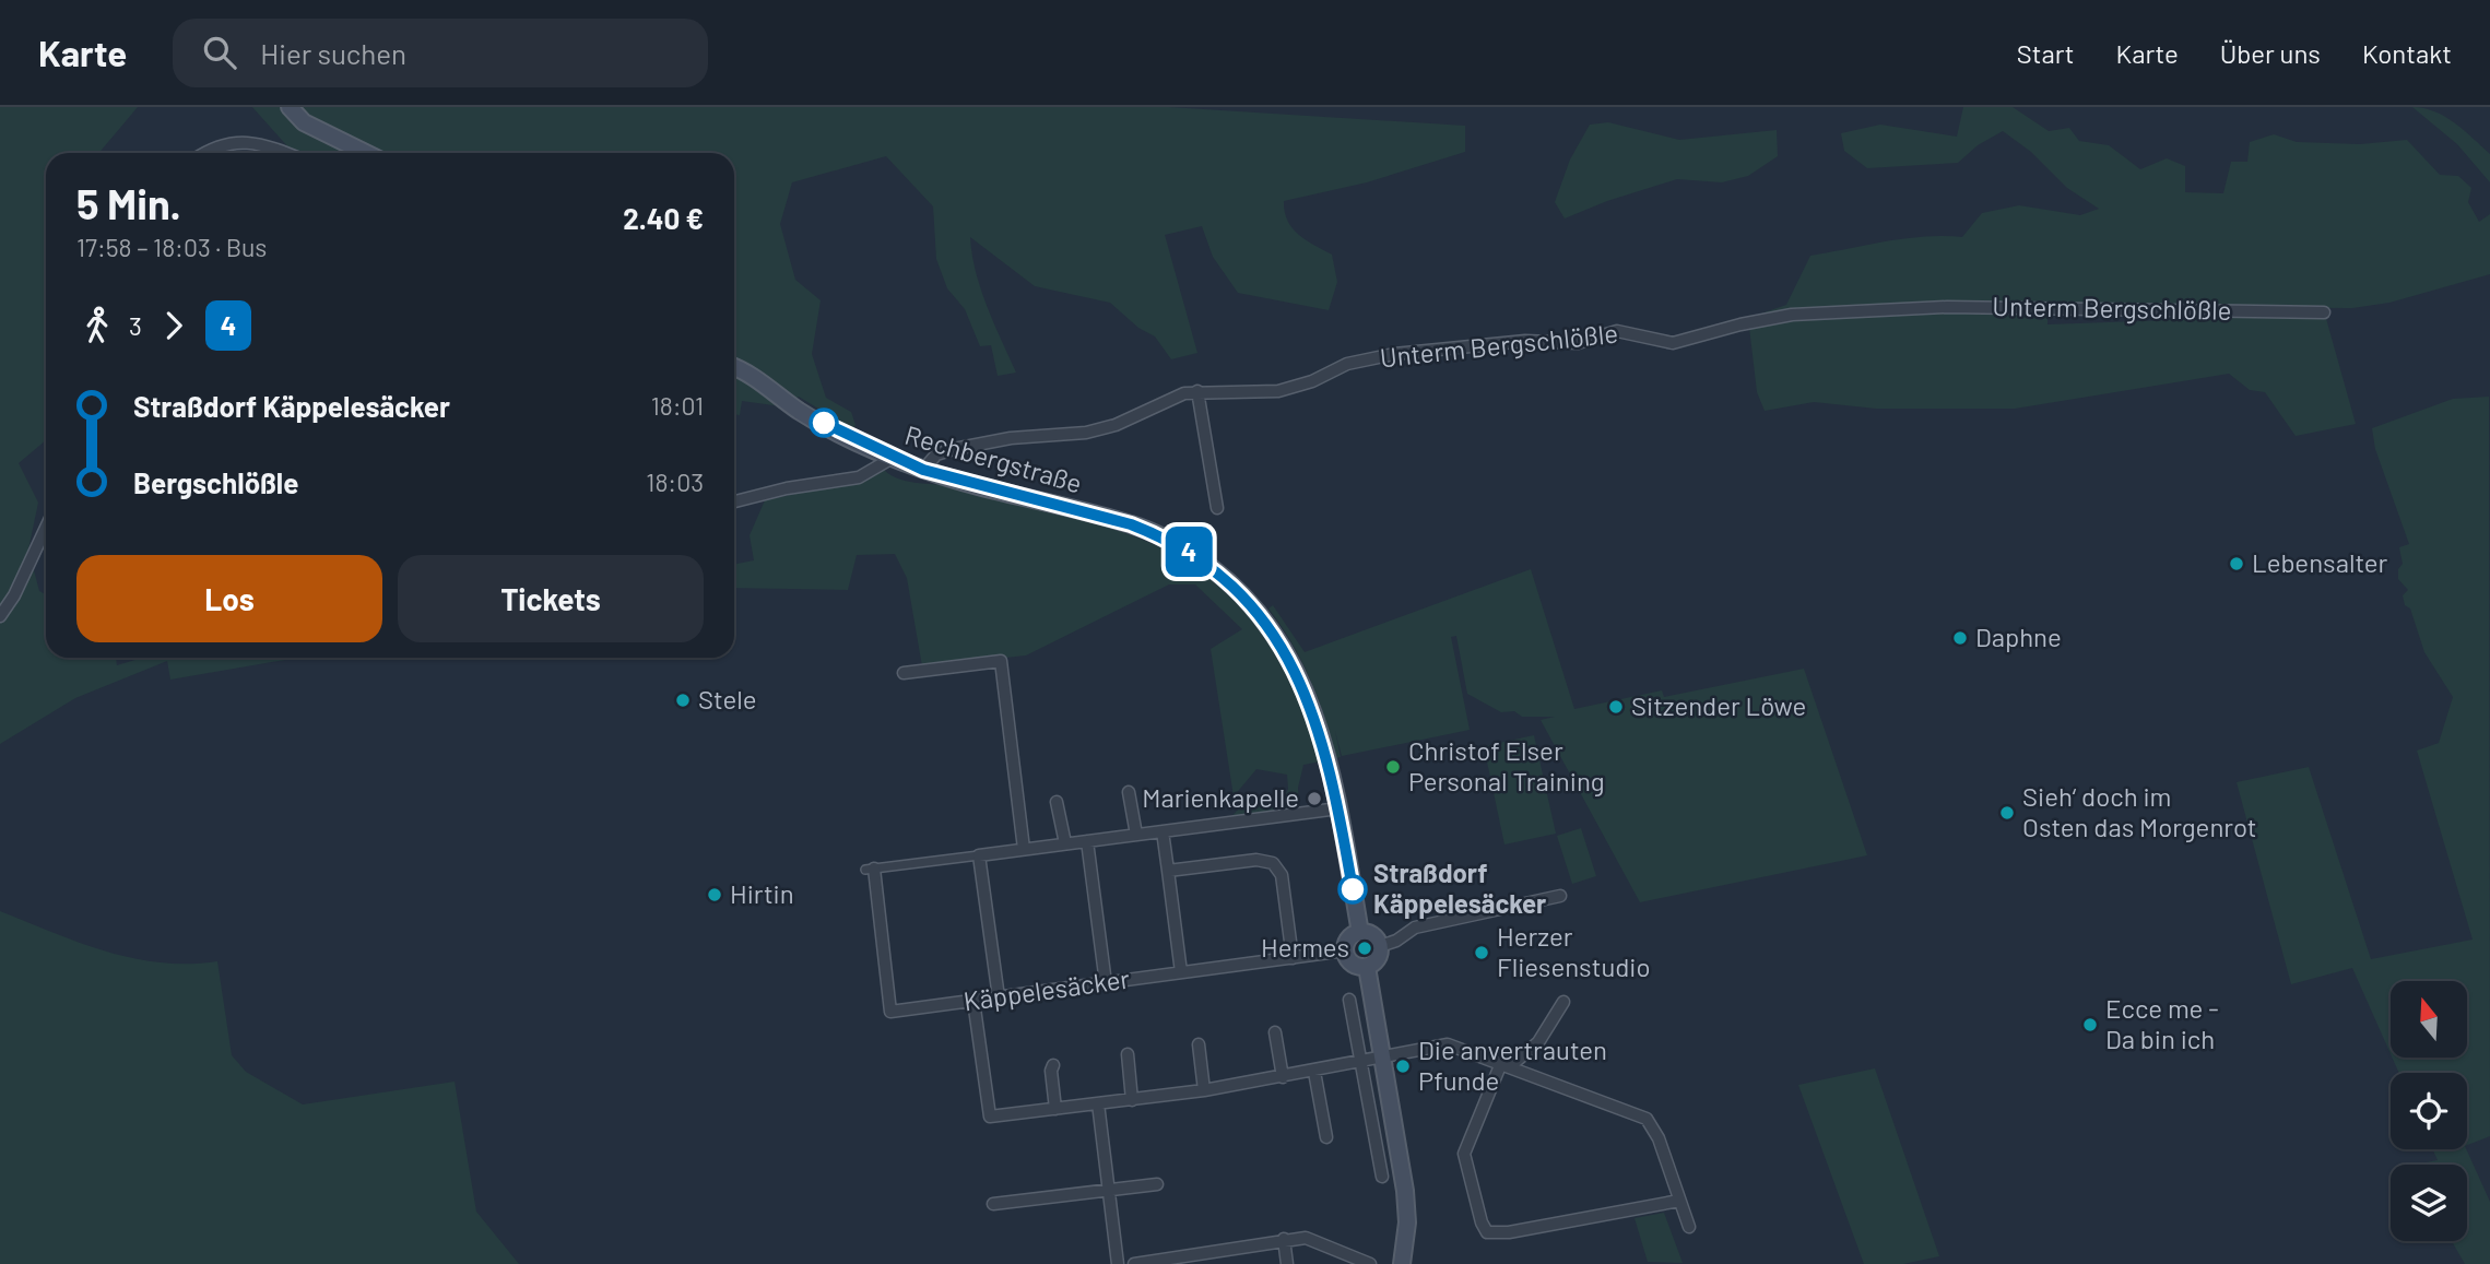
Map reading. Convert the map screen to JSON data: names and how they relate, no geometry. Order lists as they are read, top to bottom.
{
  "streets": {
    "main road": ["Rechbergstraße"],
    "street": ["Unterm Bergschlößle", "Käppelesäcker"]
  },
  "crossings": [
    ["Unterm Bergschlößle", "Rechbergstraße"],
    ["Rechbergstraße", "Käppelesäcker"]
  ],
  "places": [
    "Lebensalter",
    "Daphne",
    "Stele",
    "Sitzender Löwe",
    "Christof Elser Personal Training",
    "Marienkapelle",
    "Sieh‘ doch im Osten das Morgenrot",
    "Straßdorf Käppelesäcker",
    "Hirtin",
    "Hermes",
    "Herzer Fliesenstudio",
    "Ecce me - Da bin ich",
    "Die anvertrauten Pfunde"
  ],
  "lines": ["bus line 4"],
  "north": "top",
  "page": {
    "header": "Karte",
    "search": "Hier suchen",
    "nav": [
      "Start",
      "Karte",
      "Über uns",
      "Kontakt"
    ],
    "on_map": "4",
    "heading": ["5 Min.", "17:58 – 18:03 · Bus", "2.40 €"],
    "legs": ["3", "4"],
    "list": [
      {
        "name": "Straßdorf Käppelesäcker",
        "value": "18:01"
      },
      {
        "name": "Bergschlößle",
        "value": "18:03"
      }
    ],
    "buttons": ["Los", "Tickets"]
  }
}
